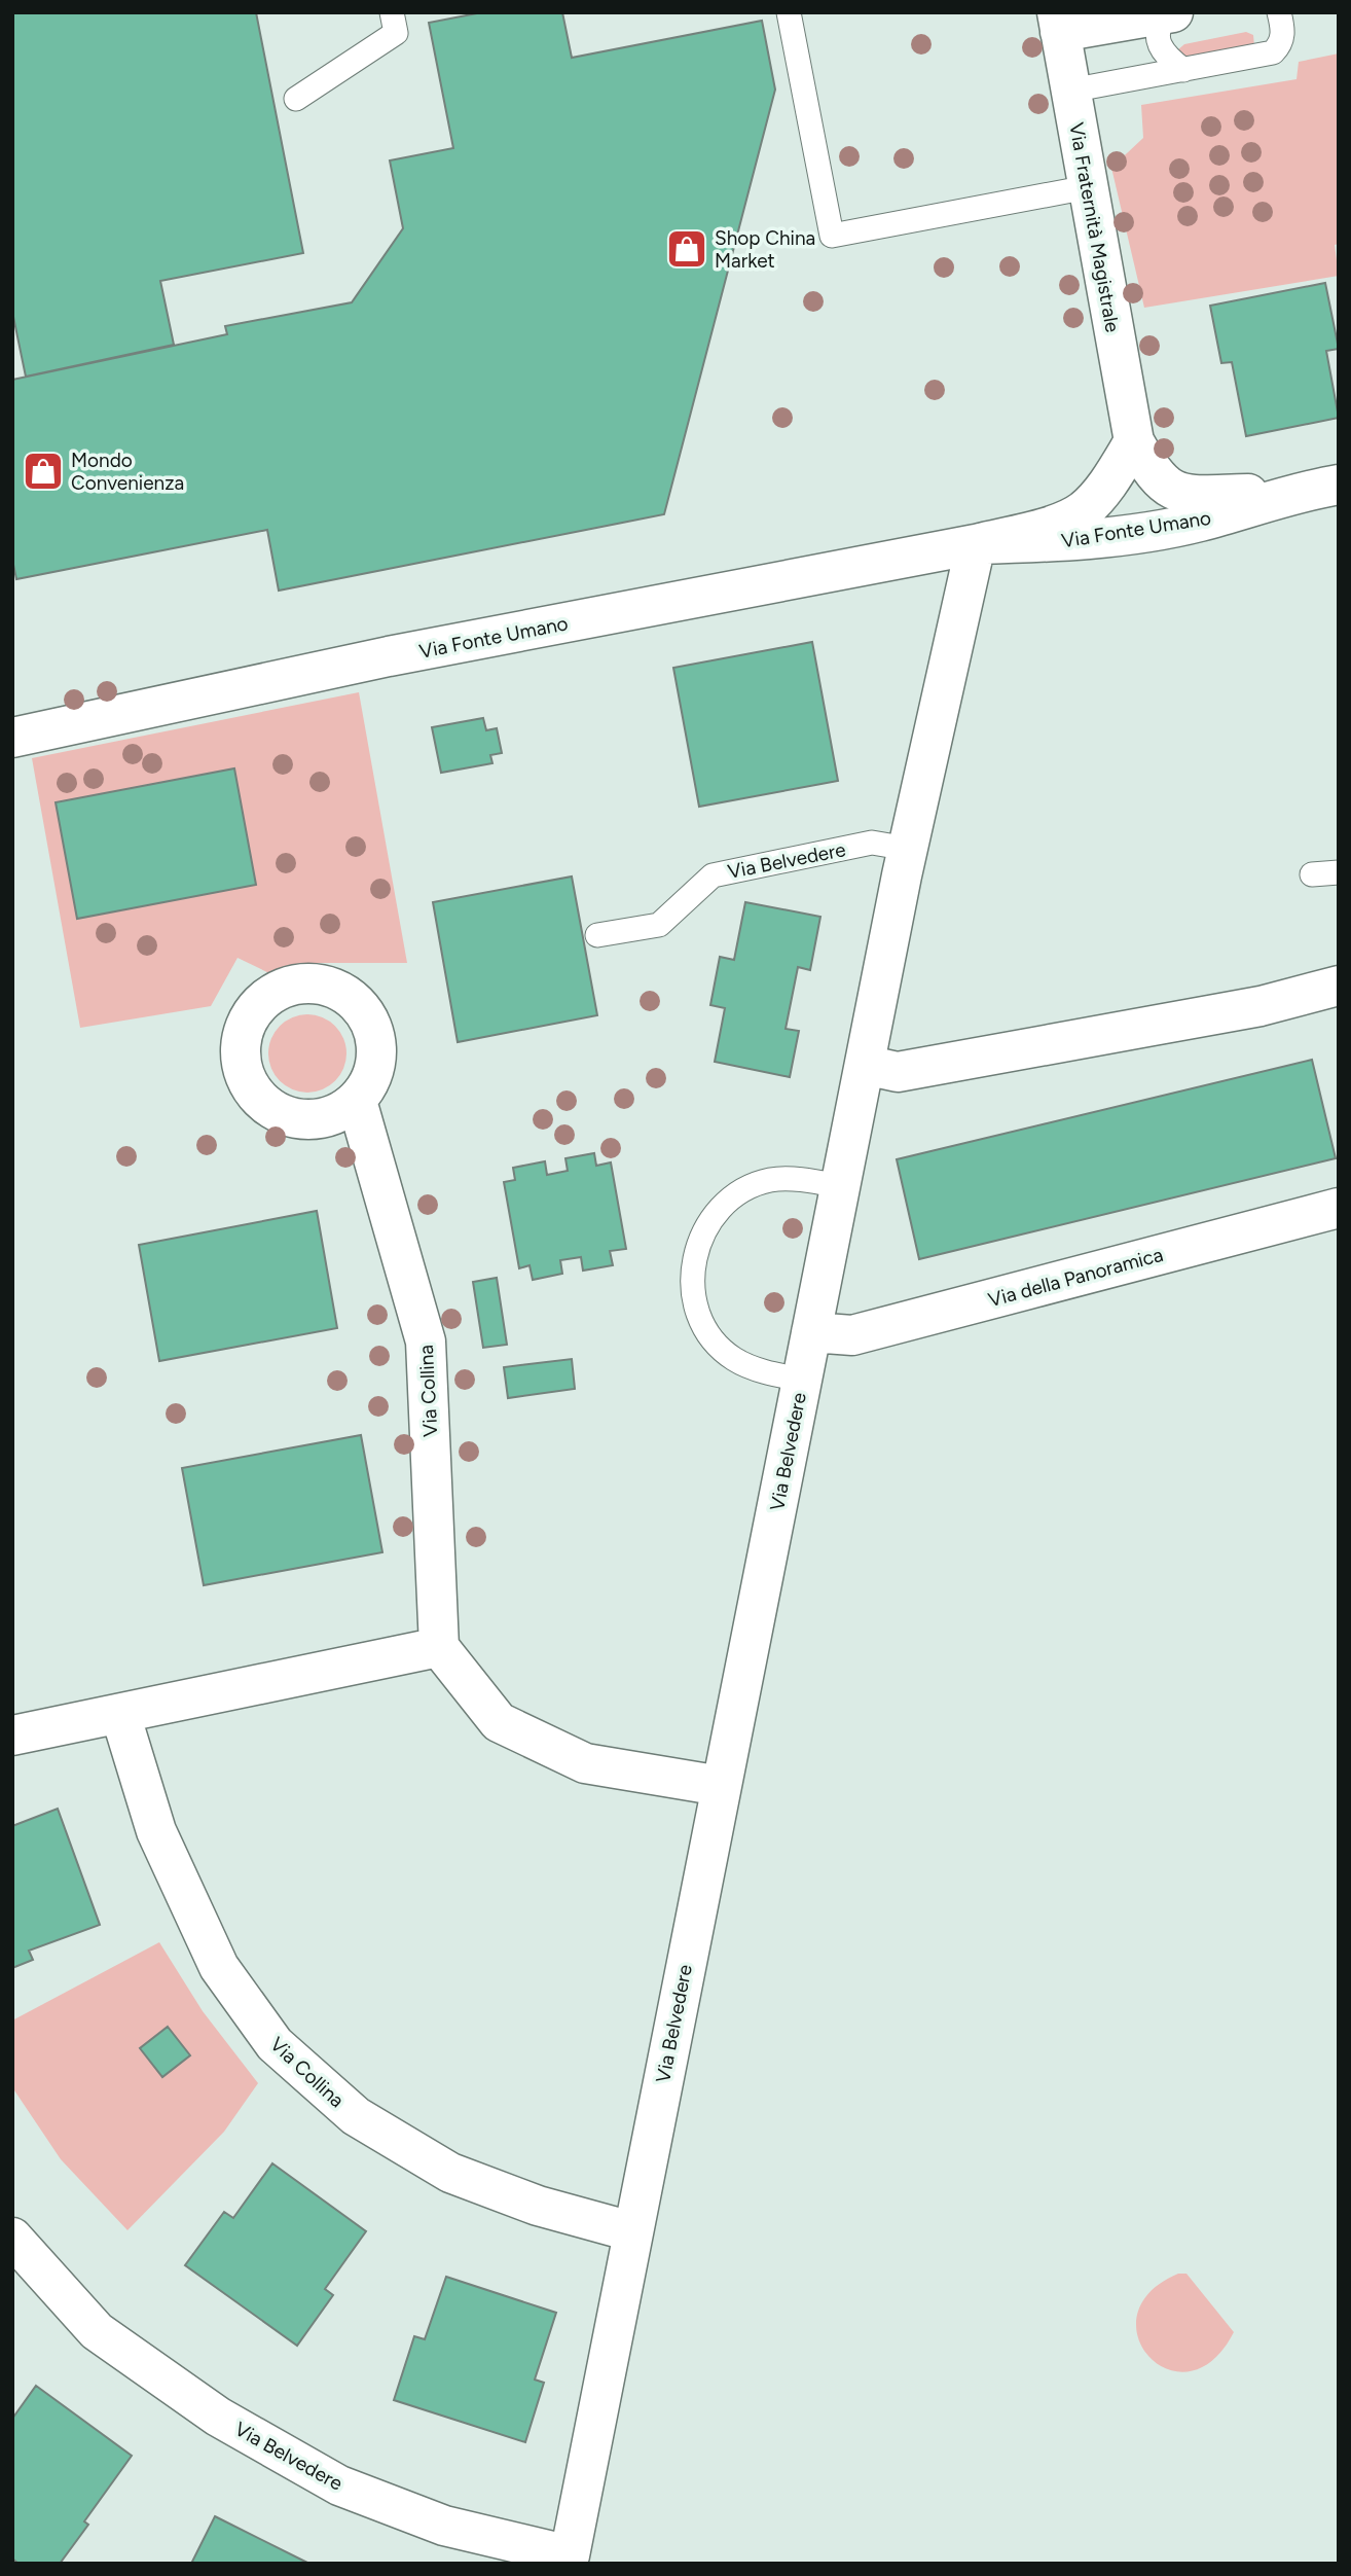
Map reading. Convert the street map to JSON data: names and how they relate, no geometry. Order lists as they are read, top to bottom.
{
  "streets": {
    "street": [
      "Via Fraternità Magistrale",
      "Via Fonte Umano",
      "Via Belvedere",
      "Via della Panoramica",
      "Via Collina"
    ]
  },
  "crossings": [
    ["Via Fraternità Magistrale", "Via Fonte Umano"],
    ["Via Fonte Umano", "Via Belvedere"],
    ["Via Belvedere", "Via della Panoramica"],
    ["Via Belvedere", "Via Collina"]
  ],
  "places": {
    "shop": ["Shop China Market", "Mondo Convenienza"]
  }
}
